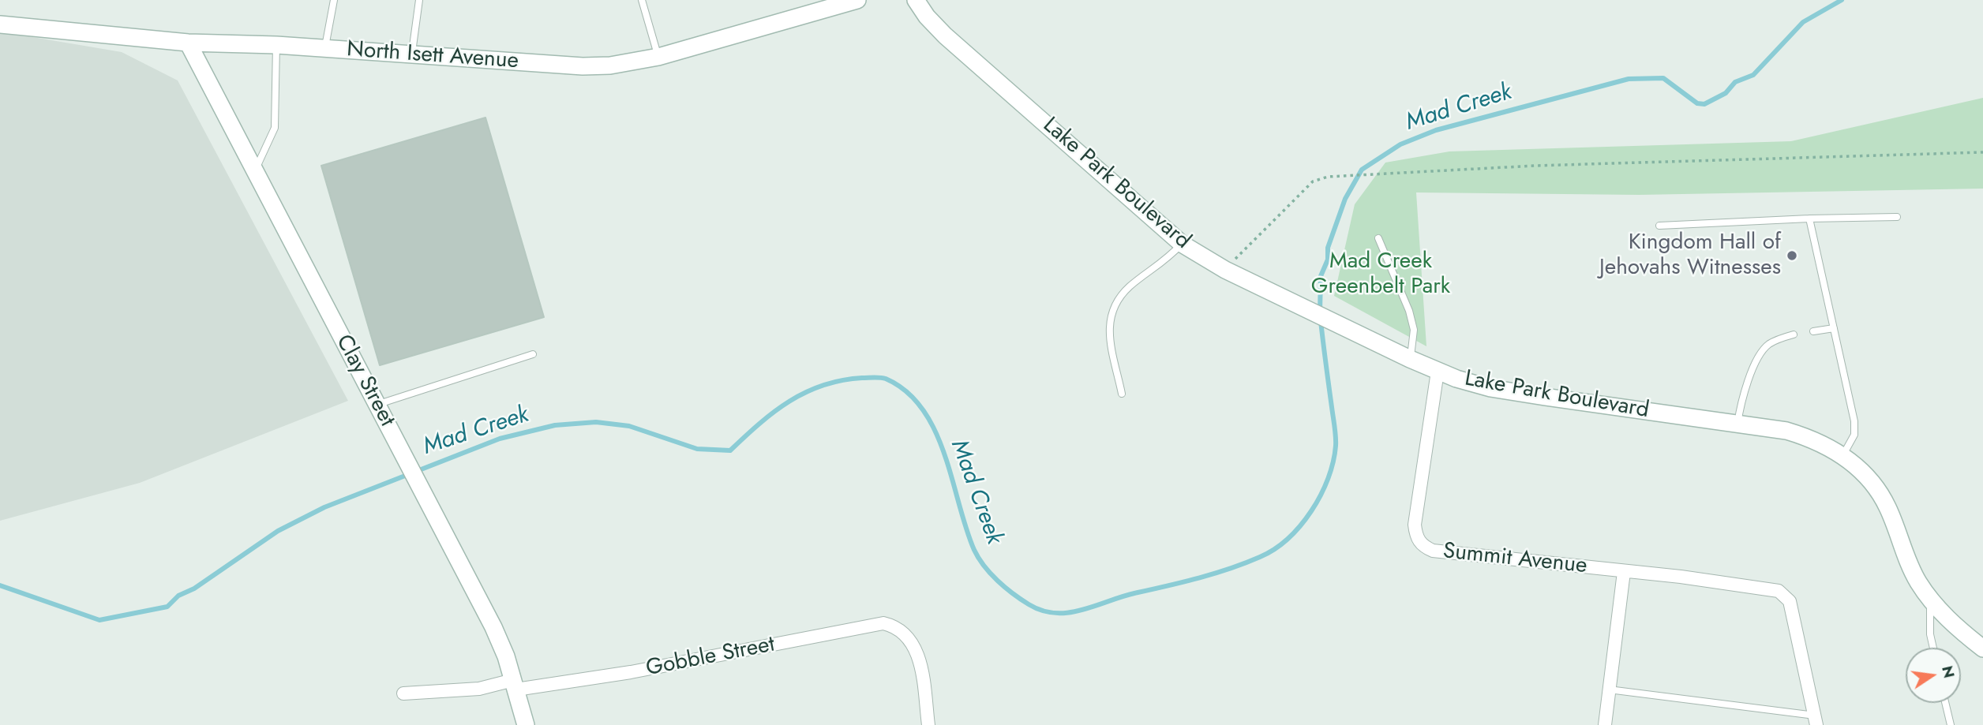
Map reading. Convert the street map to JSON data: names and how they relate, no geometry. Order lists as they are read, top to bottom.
{
  "streets": {
    "street": [
      "North Isett Avenue",
      "Lake Park Boulevard",
      "Clay Street",
      "Summit Avenue",
      "Gobble Street"
    ]
  },
  "crossings": [
    ["North Isett Avenue", "Clay Street"],
    ["Lake Park Boulevard", "Summit Avenue"],
    ["Clay Street", "Gobble Street"]
  ],
  "water": ["Mad Creek"],
  "parks": ["Mad Creek Greenbelt Park"],
  "places": ["Kingdom Hall of Jehovahs Witnesses"],
  "north": "right"
}
